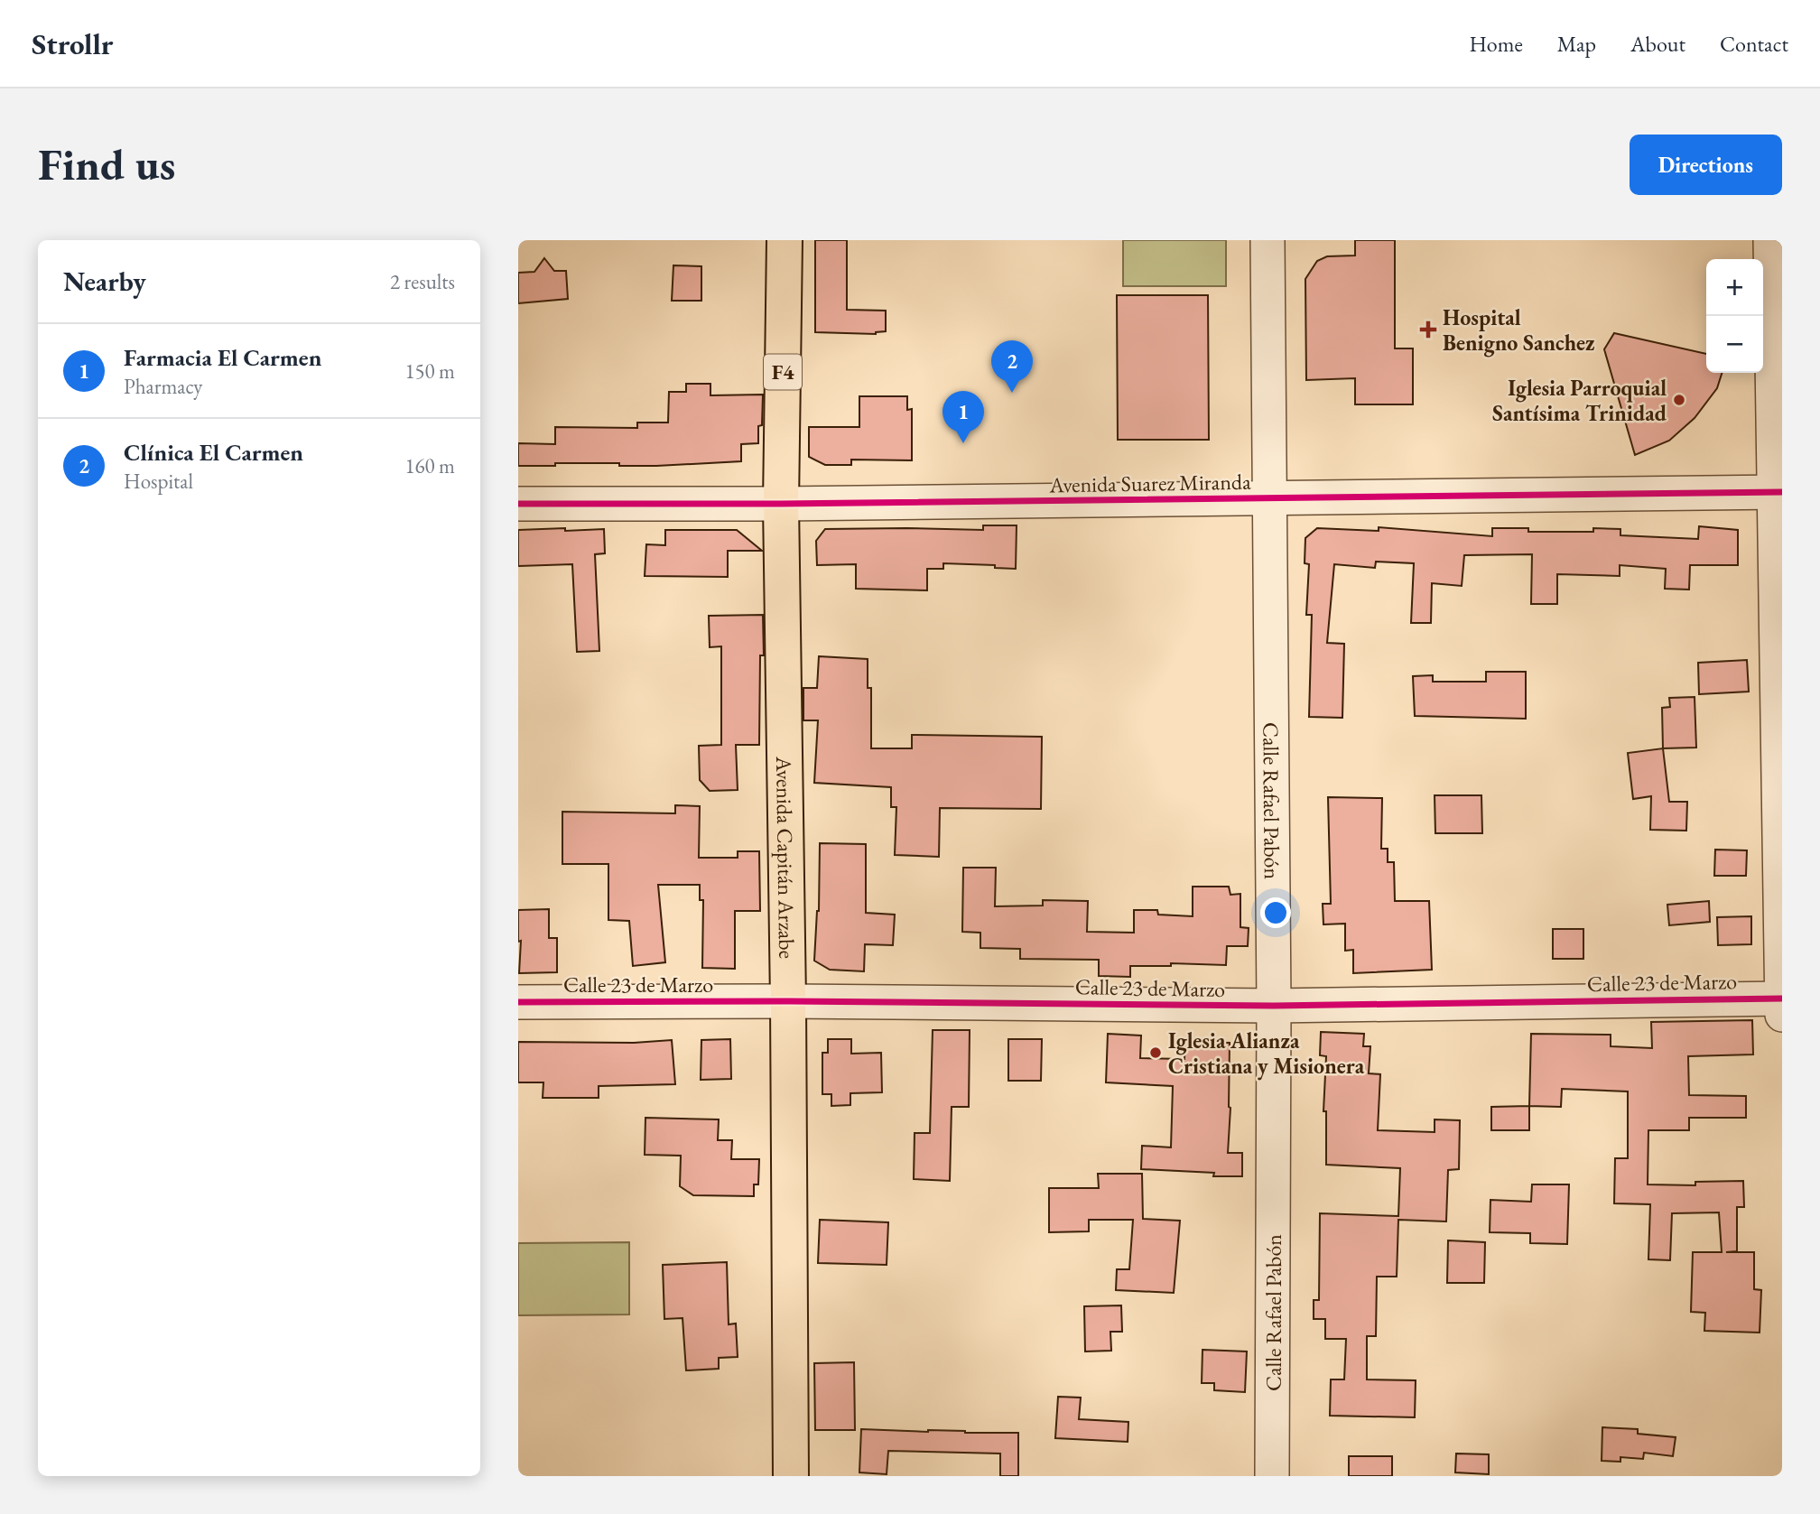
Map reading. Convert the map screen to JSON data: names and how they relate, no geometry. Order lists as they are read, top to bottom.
{
  "streets": {
    "highway": ["F4", "Avenida Capitán Arzabe"],
    "street": ["Avenida Suarez Miranda", "Calle Rafael Pabón", "Calle 23 de Marzo"]
  },
  "crossings": [
    ["Avenida Suarez Miranda", "Calle Rafael Pabón"],
    ["Avenida Suarez Miranda", "Avenida Capitán Arzabe"],
    ["Calle Rafael Pabón", "Calle 23 de Marzo"],
    ["Avenida Capitán Arzabe", "Calle 23 de Marzo"]
  ],
  "places": {
    "health": ["Hospital Benigno Sanchez"],
    "other": ["Iglesia Parroquial Santísima Trinidad", "Iglesia Alianza Cristiana y Misionera"]
  },
  "page": {
    "header": "Strollr",
    "nav": [
      "Home",
      "Map",
      "About",
      "Contact"
    ],
    "buttons": "Directions",
    "title": "Find us",
    "heading": ["Nearby", "2 results"],
    "map_buttons": ["+", "−"],
    "list": [
      {
        "mark": "1",
        "name": "Farmacia El Carmen",
        "note": "Pharmacy",
        "value": "150 m"
      },
      {
        "mark": "2",
        "name": "Clínica El Carmen",
        "note": "Hospital",
        "value": "160 m"
      }
    ],
    "pins": ["2", "1"]
  }
}
